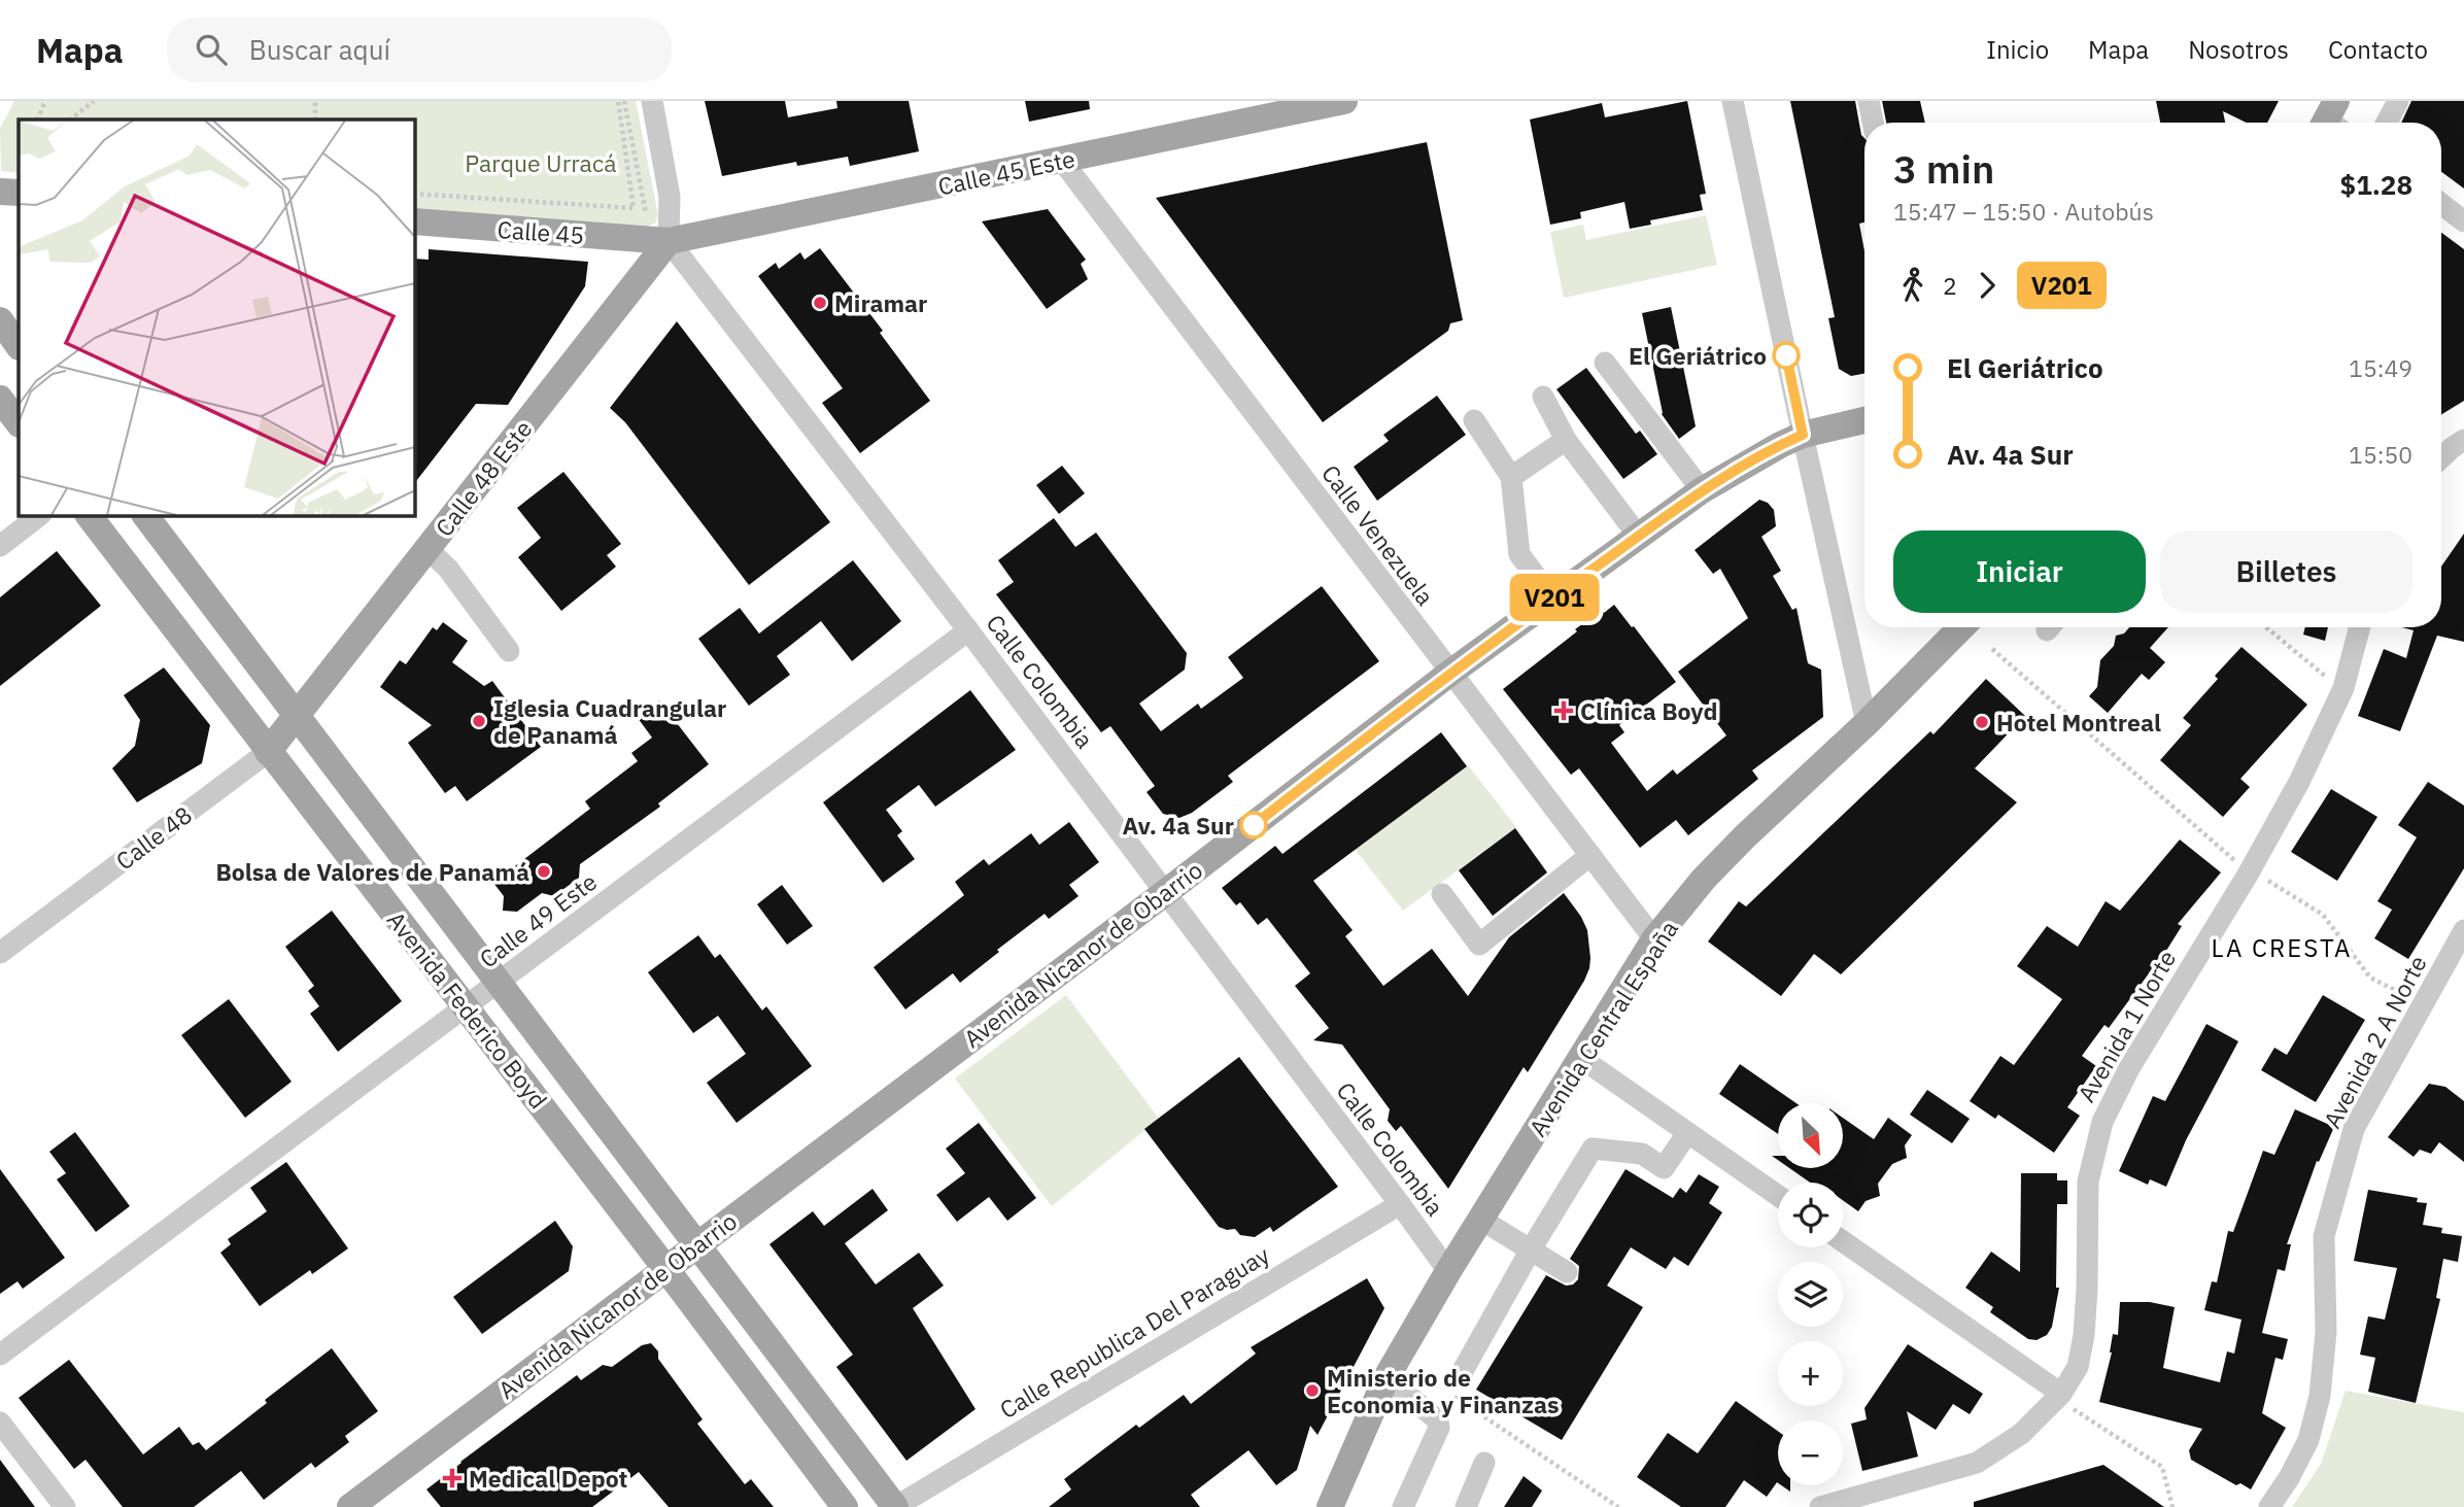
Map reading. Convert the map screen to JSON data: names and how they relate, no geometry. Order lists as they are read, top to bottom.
{
  "streets": {
    "main road": [
      "Calle 45 Este",
      "Calle 45",
      "Calle 48 Este",
      "Calle 48",
      "Avenida Nicanor de Obarrio",
      "Avenida Federico Boyd",
      "Avenida Central España"
    ],
    "street": [
      "Calle Venezuela",
      "Calle Colombia",
      "Calle 49 Este",
      "Avenida 1 Norte",
      "Avenida 2 A Norte",
      "Calle Republica Del Paraguay"
    ]
  },
  "crossings": [
    ["Calle 45 Este", "Calle 45"],
    ["Calle 45 Este", "Calle 48 Este"],
    ["Calle 45 Este", "Calle Venezuela"],
    ["Calle 45 Este", "Calle Colombia"],
    ["Calle 45", "Calle 48 Este"],
    ["Calle 45", "Calle Colombia"],
    ["Calle 48 Este", "Calle Colombia"],
    ["Calle 48 Este", "Calle 48"],
    ["Calle 48 Este", "Avenida Federico Boyd"],
    ["Calle Venezuela", "Avenida Nicanor de Obarrio"],
    ["Calle Venezuela", "Avenida Central España"],
    ["Calle Colombia", "Calle 49 Este"],
    ["Calle Colombia", "Avenida Nicanor de Obarrio"],
    ["Calle Colombia", "Avenida Central España"],
    ["Calle Colombia", "Calle Republica Del Paraguay"],
    ["Calle 48", "Avenida Federico Boyd"],
    ["Calle 49 Este", "Avenida Federico Boyd"],
    ["Avenida Nicanor de Obarrio", "Avenida Federico Boyd"],
    ["Avenida Federico Boyd", "Calle Republica Del Paraguay"]
  ],
  "districts": ["LA CRESTA"],
  "parks": ["Parque Urracá"],
  "places": {
    "other": [
      "Miramar",
      "El Geriátrico",
      "Iglesia Cuadrangular de Panamá",
      "Hotel Montreal",
      "Av. 4a Sur",
      "Bolsa de Valores de Panamá",
      "Ministerio de Economia y Finanzas"
    ],
    "health": ["Clínica Boyd", "Medical Depot"]
  },
  "lines": ["bus line V201"],
  "north": "bottom right",
  "page": {
    "header": "Mapa",
    "search": "Buscar aquí",
    "nav": [
      "Inicio",
      "Mapa",
      "Nosotros",
      "Contacto"
    ],
    "on_map": "V201",
    "heading": ["3 min", "15:47 – 15:50 · Autobús", "$1.28"],
    "legs": ["2", "V201"],
    "list": [
      {
        "name": "El Geriátrico",
        "value": "15:49"
      },
      {
        "name": "Av. 4a Sur",
        "value": "15:50"
      }
    ],
    "buttons": ["Iniciar", "Billetes"],
    "map_buttons": ["+", "−"]
  }
}
